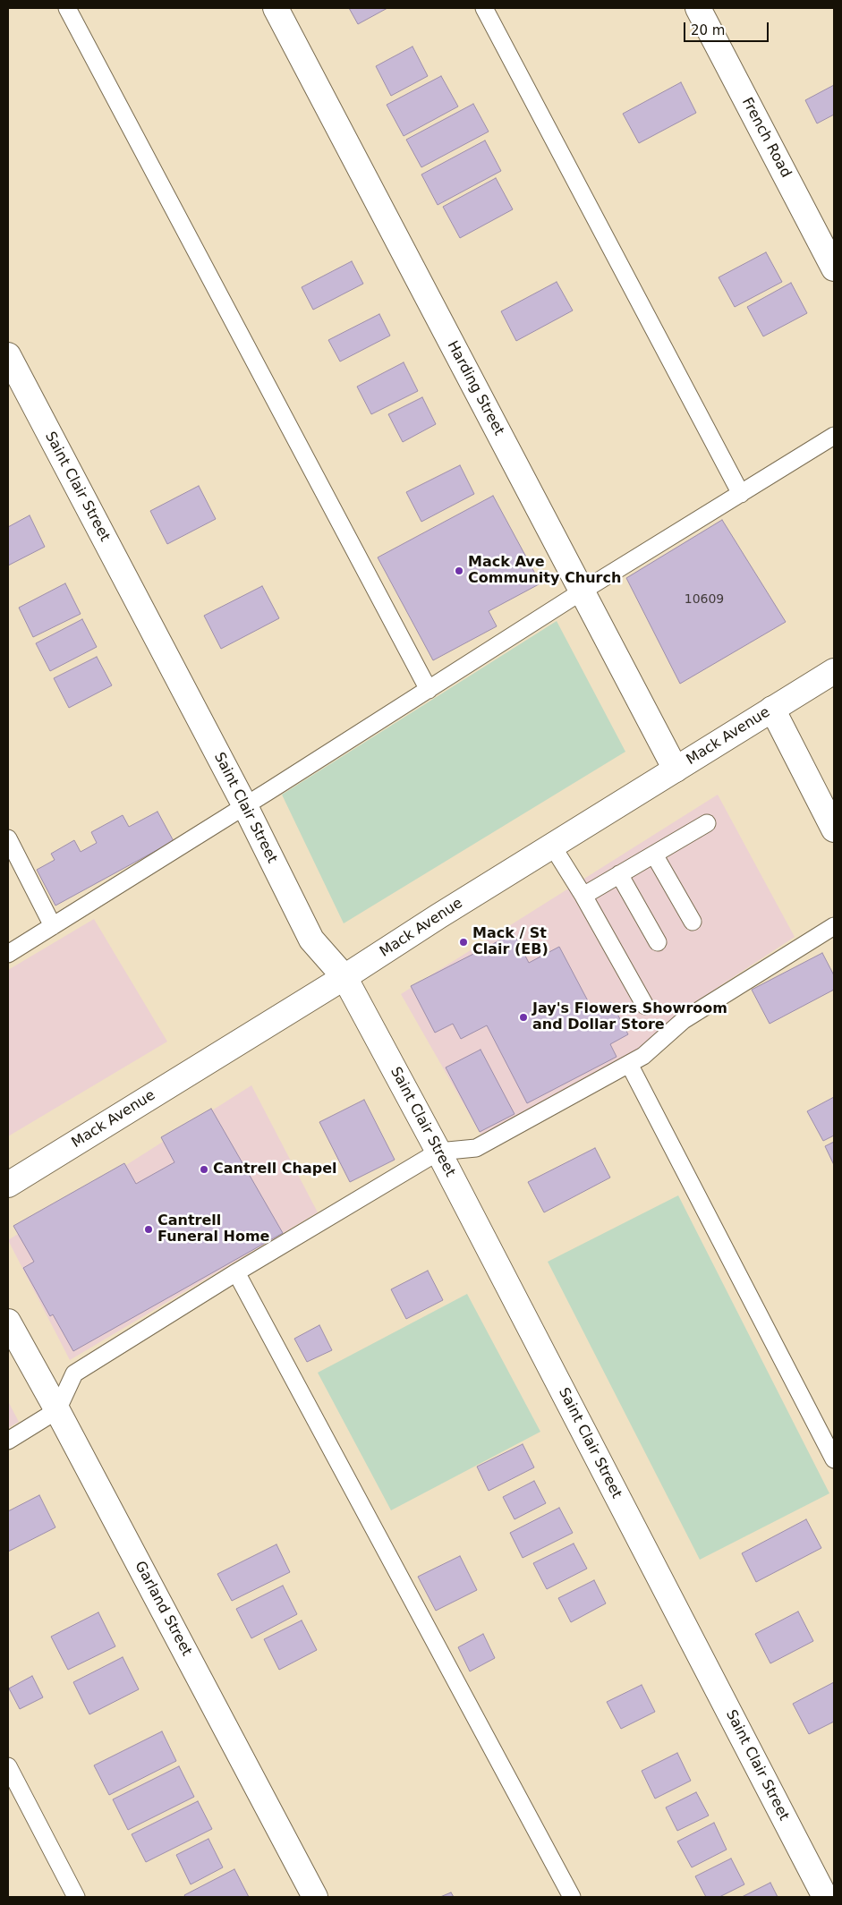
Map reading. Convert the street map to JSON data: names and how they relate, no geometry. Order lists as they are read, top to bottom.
{
  "streets": {
    "street": [
      "French Road",
      "Harding Street",
      "Saint Clair Street",
      "Mack Avenue",
      "Garland Street"
    ]
  },
  "crossings": [
    ["Harding Street", "Mack Avenue"],
    ["Saint Clair Street", "Mack Avenue"]
  ],
  "places": [
    "Mack Ave Community Church",
    "Mack / St Clair (EB)",
    "Jay's Flowers Showroom and Dollar Store",
    "Cantrell Chapel",
    "Cantrell Funeral Home"
  ],
  "house_numbers": ["10609"],
  "scale_bar": "20 m"
}
